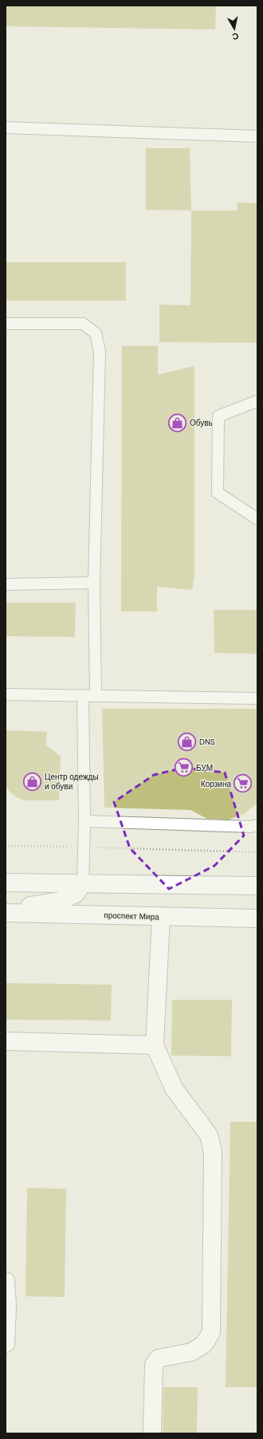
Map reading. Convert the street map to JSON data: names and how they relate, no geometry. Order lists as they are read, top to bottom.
{
  "streets": {
    "street": ["проспект Мира"]
  },
  "places": {
    "shop": ["Обувь", "DNS", "Центр одежды и обуви"],
    "supermarket": ["БУМ", "Корзина"]
  },
  "north": "bottom"
}
